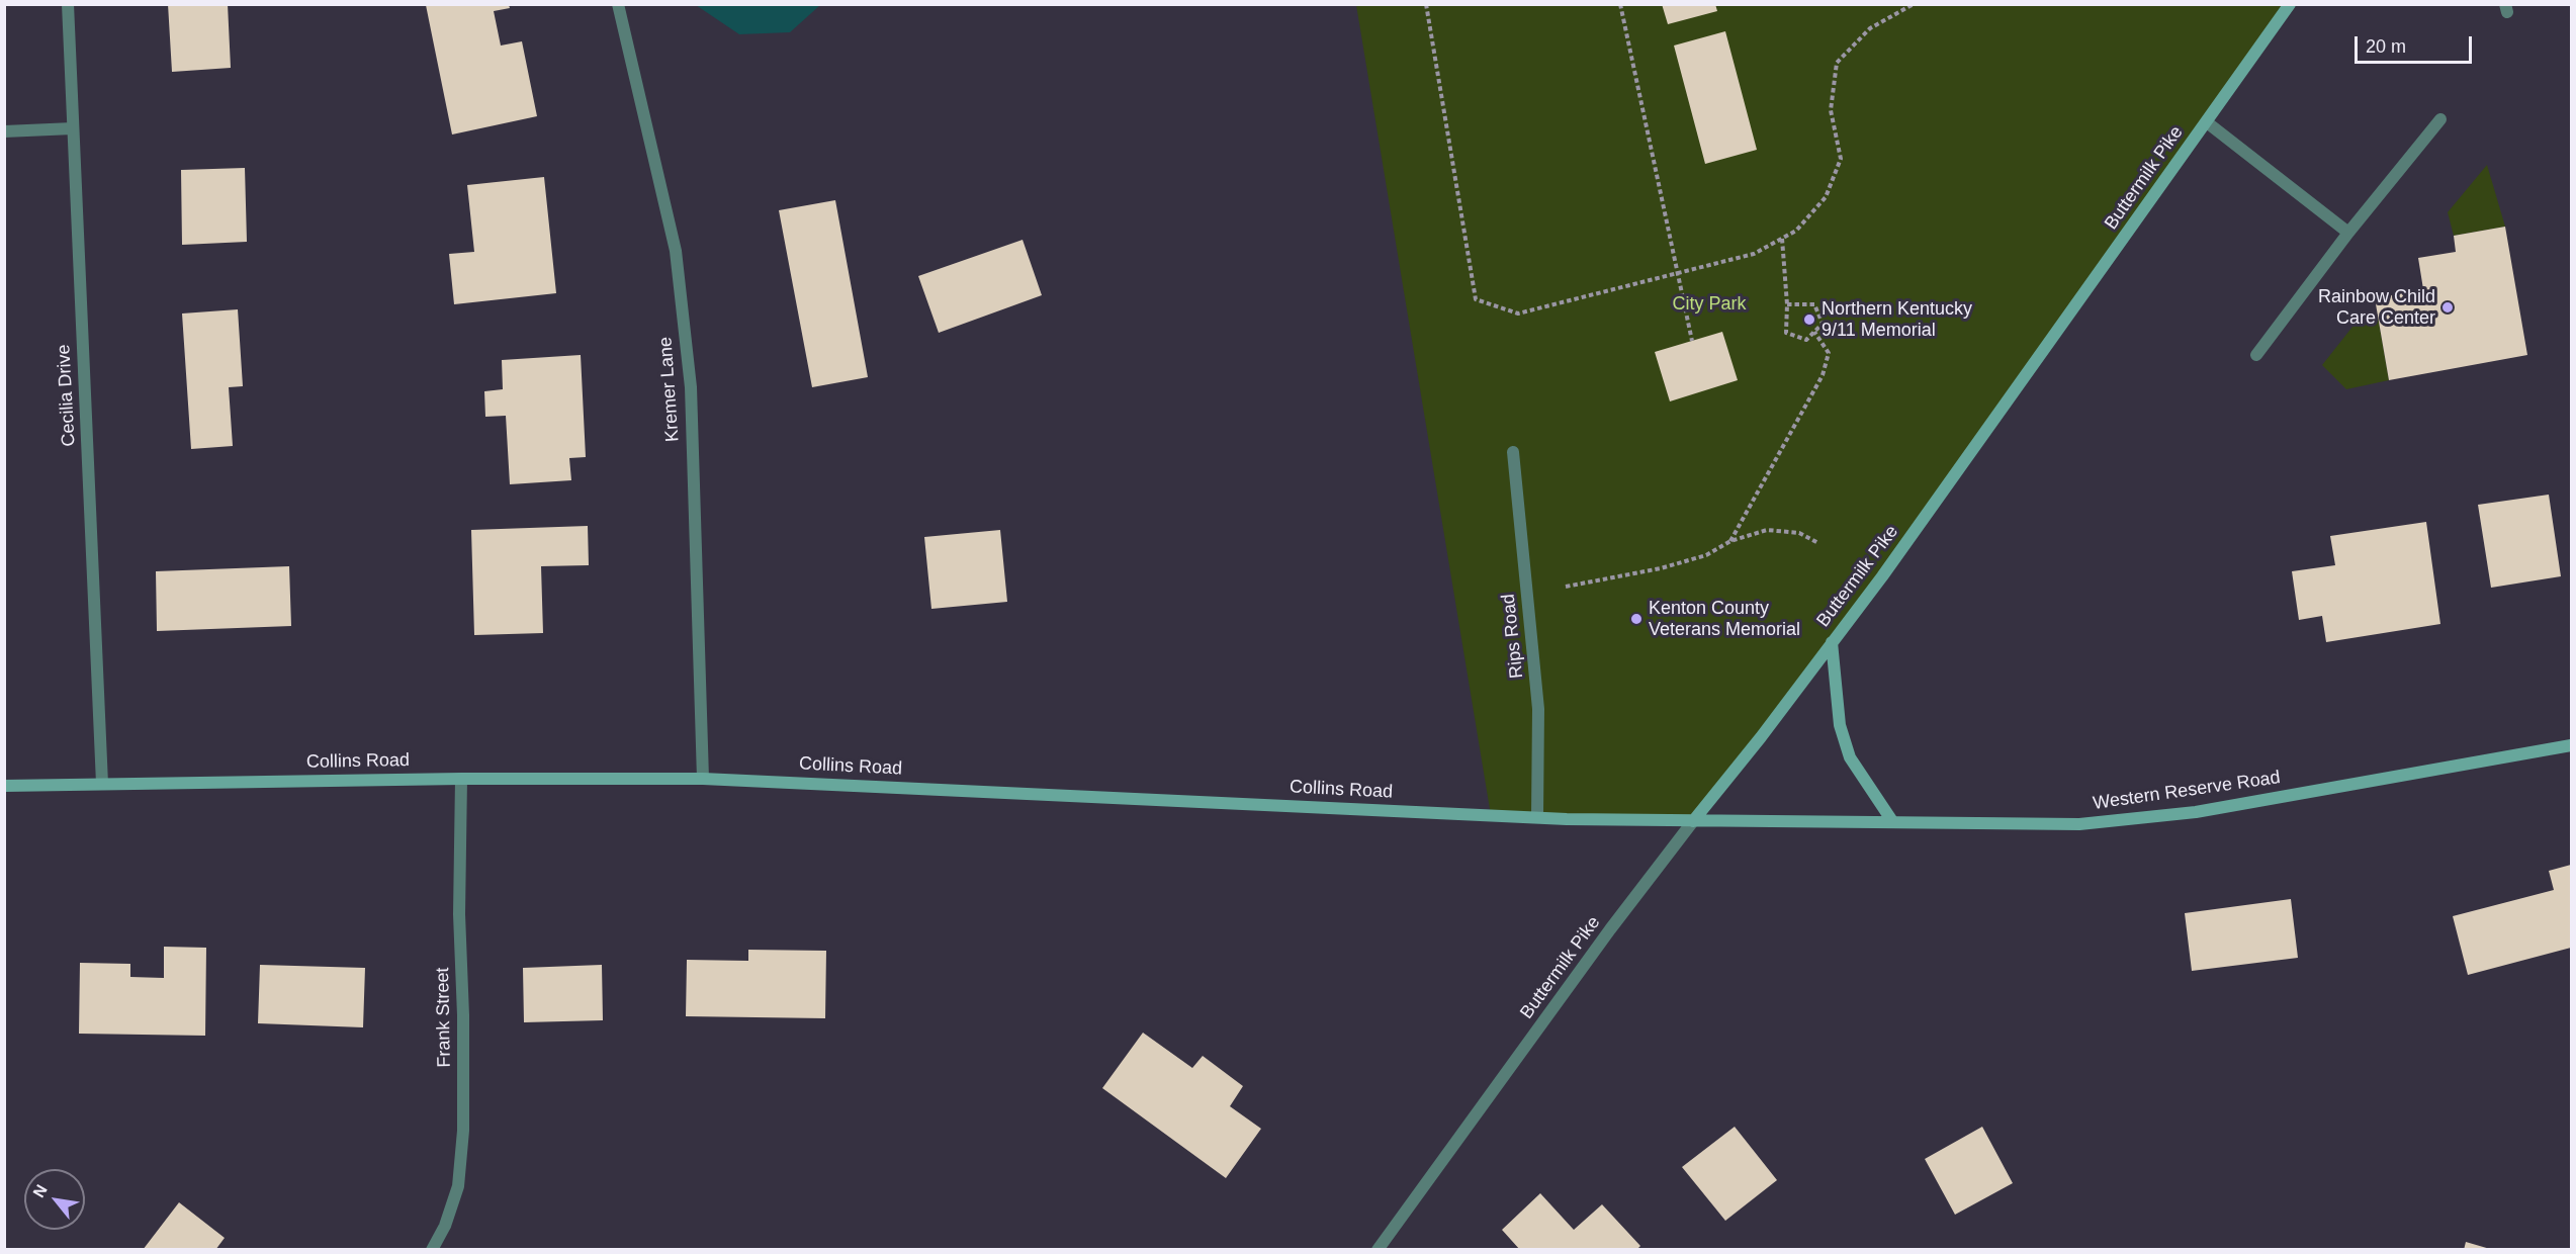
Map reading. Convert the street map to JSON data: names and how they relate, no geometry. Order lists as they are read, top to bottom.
{
  "streets": {
    "main road": ["Buttermilk Pike", "Collins Road", "Western Reserve Road"],
    "street": [
      "Kremer Lane",
      "Cecilia Drive",
      "Rips Road",
      "Frank Street"
    ]
  },
  "crossings": [
    ["Buttermilk Pike", "Collins Road"],
    ["Buttermilk Pike", "Western Reserve Road"],
    ["Kremer Lane", "Collins Road"],
    ["Cecilia Drive", "Collins Road"],
    ["Rips Road", "Collins Road"],
    ["Collins Road", "Western Reserve Road"],
    ["Collins Road", "Frank Street"]
  ],
  "parks": ["City Park"],
  "places": ["Rainbow Child Care Center", "Northern Kentucky 9/11 Memorial", "Kenton County Veterans Memorial"],
  "scale_bar": "20 m",
  "north": "top left"
}
